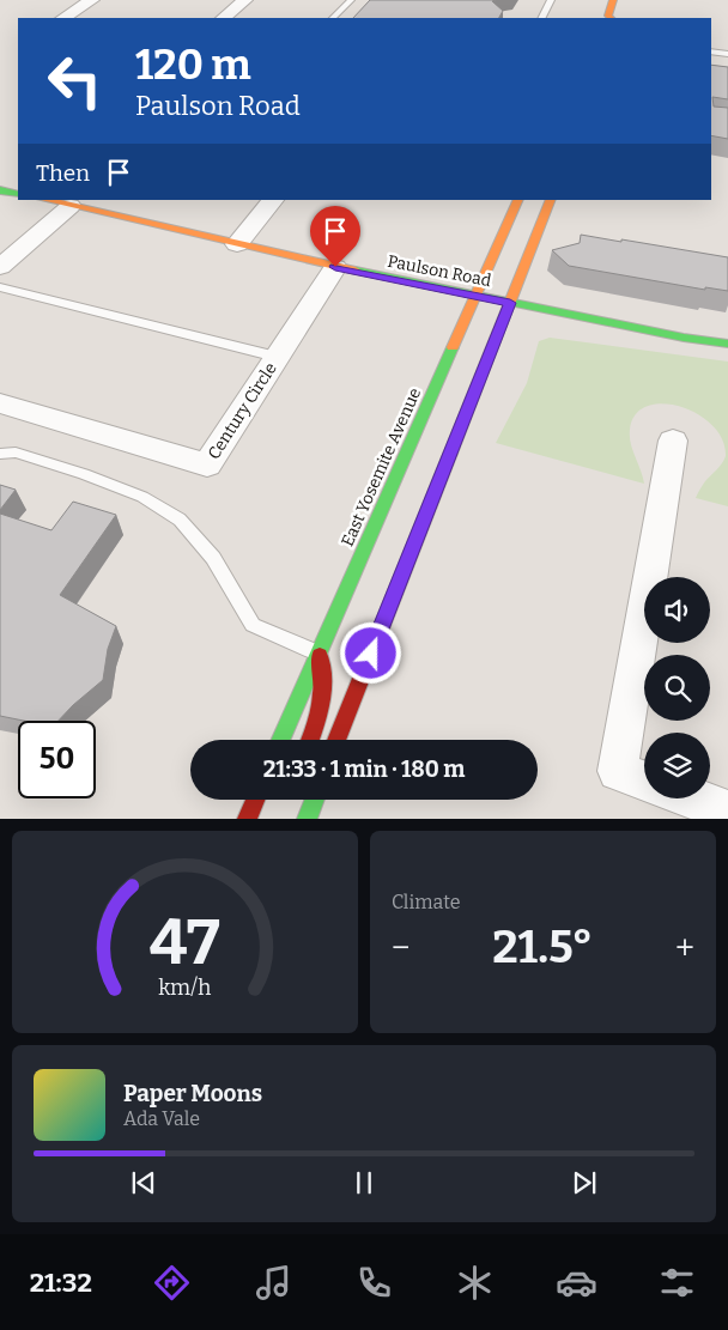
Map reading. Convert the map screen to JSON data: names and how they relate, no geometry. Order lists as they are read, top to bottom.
{
  "streets": {
    "main road": ["Paulson Road", "East Yosemite Avenue"],
    "street": ["Century Circle"]
  },
  "crossings": [
    ["Paulson Road", "Century Circle"],
    ["Paulson Road", "East Yosemite Avenue"]
  ],
  "page": {
    "turn": ["120 m", "Paulson Road"],
    "then": "Then",
    "limit": "50",
    "trip": "21:33 · 1 min · 180 m",
    "tile": "Climate",
    "heat": ["−", "21.5°", "+"],
    "song": ["Paper Moons", "Ada Vale"],
    "tabs": "21:32",
    "gauge": ["47", "km/h"]
  }
}
